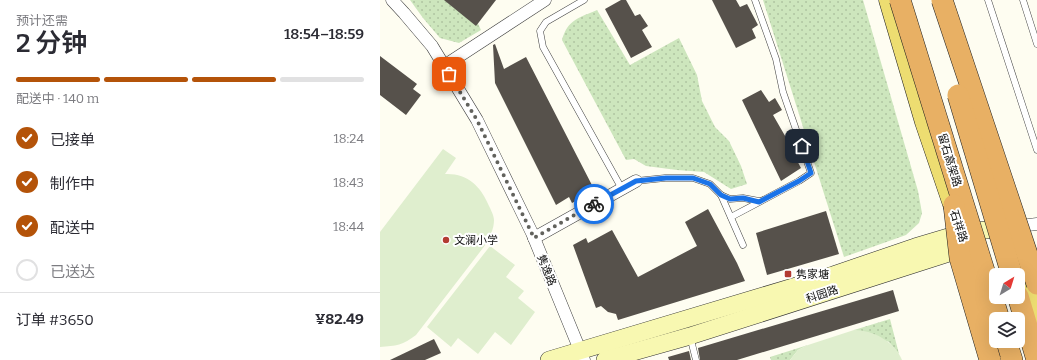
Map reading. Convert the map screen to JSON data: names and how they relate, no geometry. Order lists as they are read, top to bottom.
{
  "streets": {
    "highway": ["留石高架路"],
    "main road": ["石祥路"],
    "street": ["隽逸路", "科园路"]
  },
  "crossings": [
    ["石祥路", "科园路"],
    ["隽逸路", "科园路"]
  ],
  "places": {
    "other": ["文澜小学"],
    "transit": ["隽家塘"]
  },
  "north": "top right",
  "page": {
    "heading": ["2 分钟", "预计还需", "18:54–18:59"],
    "panel": ["订单 #3650", "¥82.49"],
    "bar": "配送中 · 140 m",
    "list": [
      ["已接单", "18:24"],
      ["制作中", "18:43"],
      ["配送中", "18:44"],
      "已送达"
    ]
  }
}
